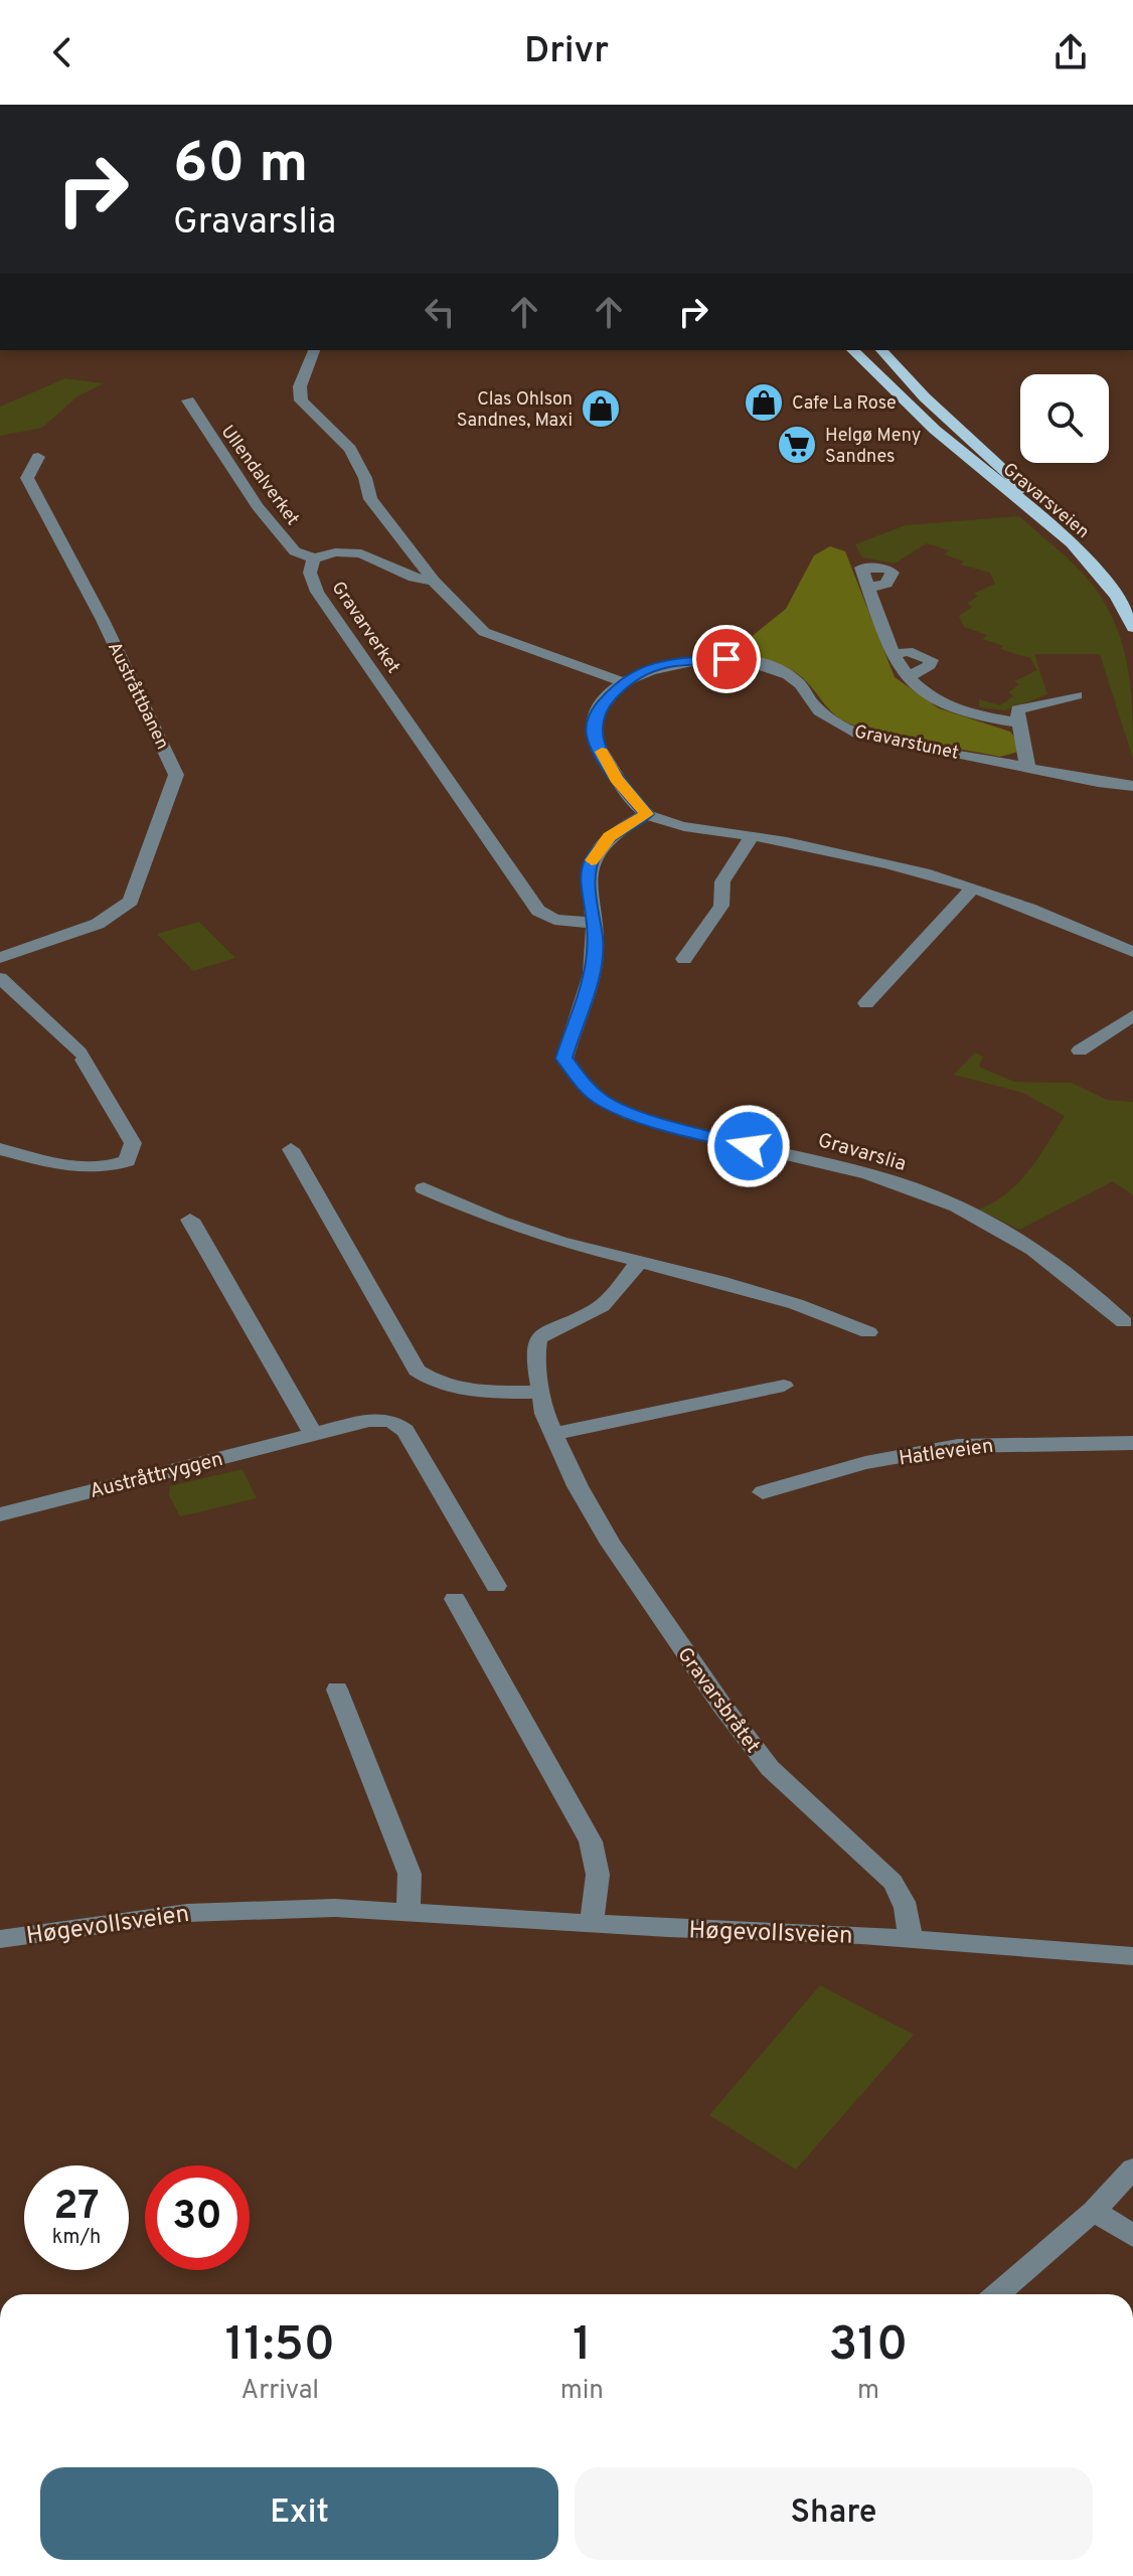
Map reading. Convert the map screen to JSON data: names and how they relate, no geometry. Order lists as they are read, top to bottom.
{
  "streets": {
    "main road": ["Gravarsveien"],
    "street": [
      "Ullendalverket",
      "Gravarverket",
      "Austråttbanen",
      "Gravarstunet",
      "Gravarslia",
      "Hatleveien",
      "Austråttryggen",
      "Gravarsbråtet",
      "Høgevollsveien"
    ]
  },
  "crossings": [
    ["Ullendalverket", "Gravarverket"],
    ["Gravarverket", "Gravarstunet"],
    ["Gravarverket", "Gravarslia"],
    ["Gravarstunet", "Gravarslia"],
    ["Gravarsbråtet", "Høgevollsveien"]
  ],
  "places": {
    "shop": ["Cafe La Rose", "Clas Ohlson Sandnes, Maxi"],
    "supermarket": ["Helgø Meny Sandnes"]
  },
  "page": {
    "header": "Drivr",
    "turn": ["60 m", "Gravarslia"],
    "speed": "27 km/h",
    "limit": "30",
    "eta": [
      "11:50",
      "Arrival",
      "1",
      "min",
      "310",
      "m"
    ],
    "buttons": ["Exit", "Share"]
  }
}
